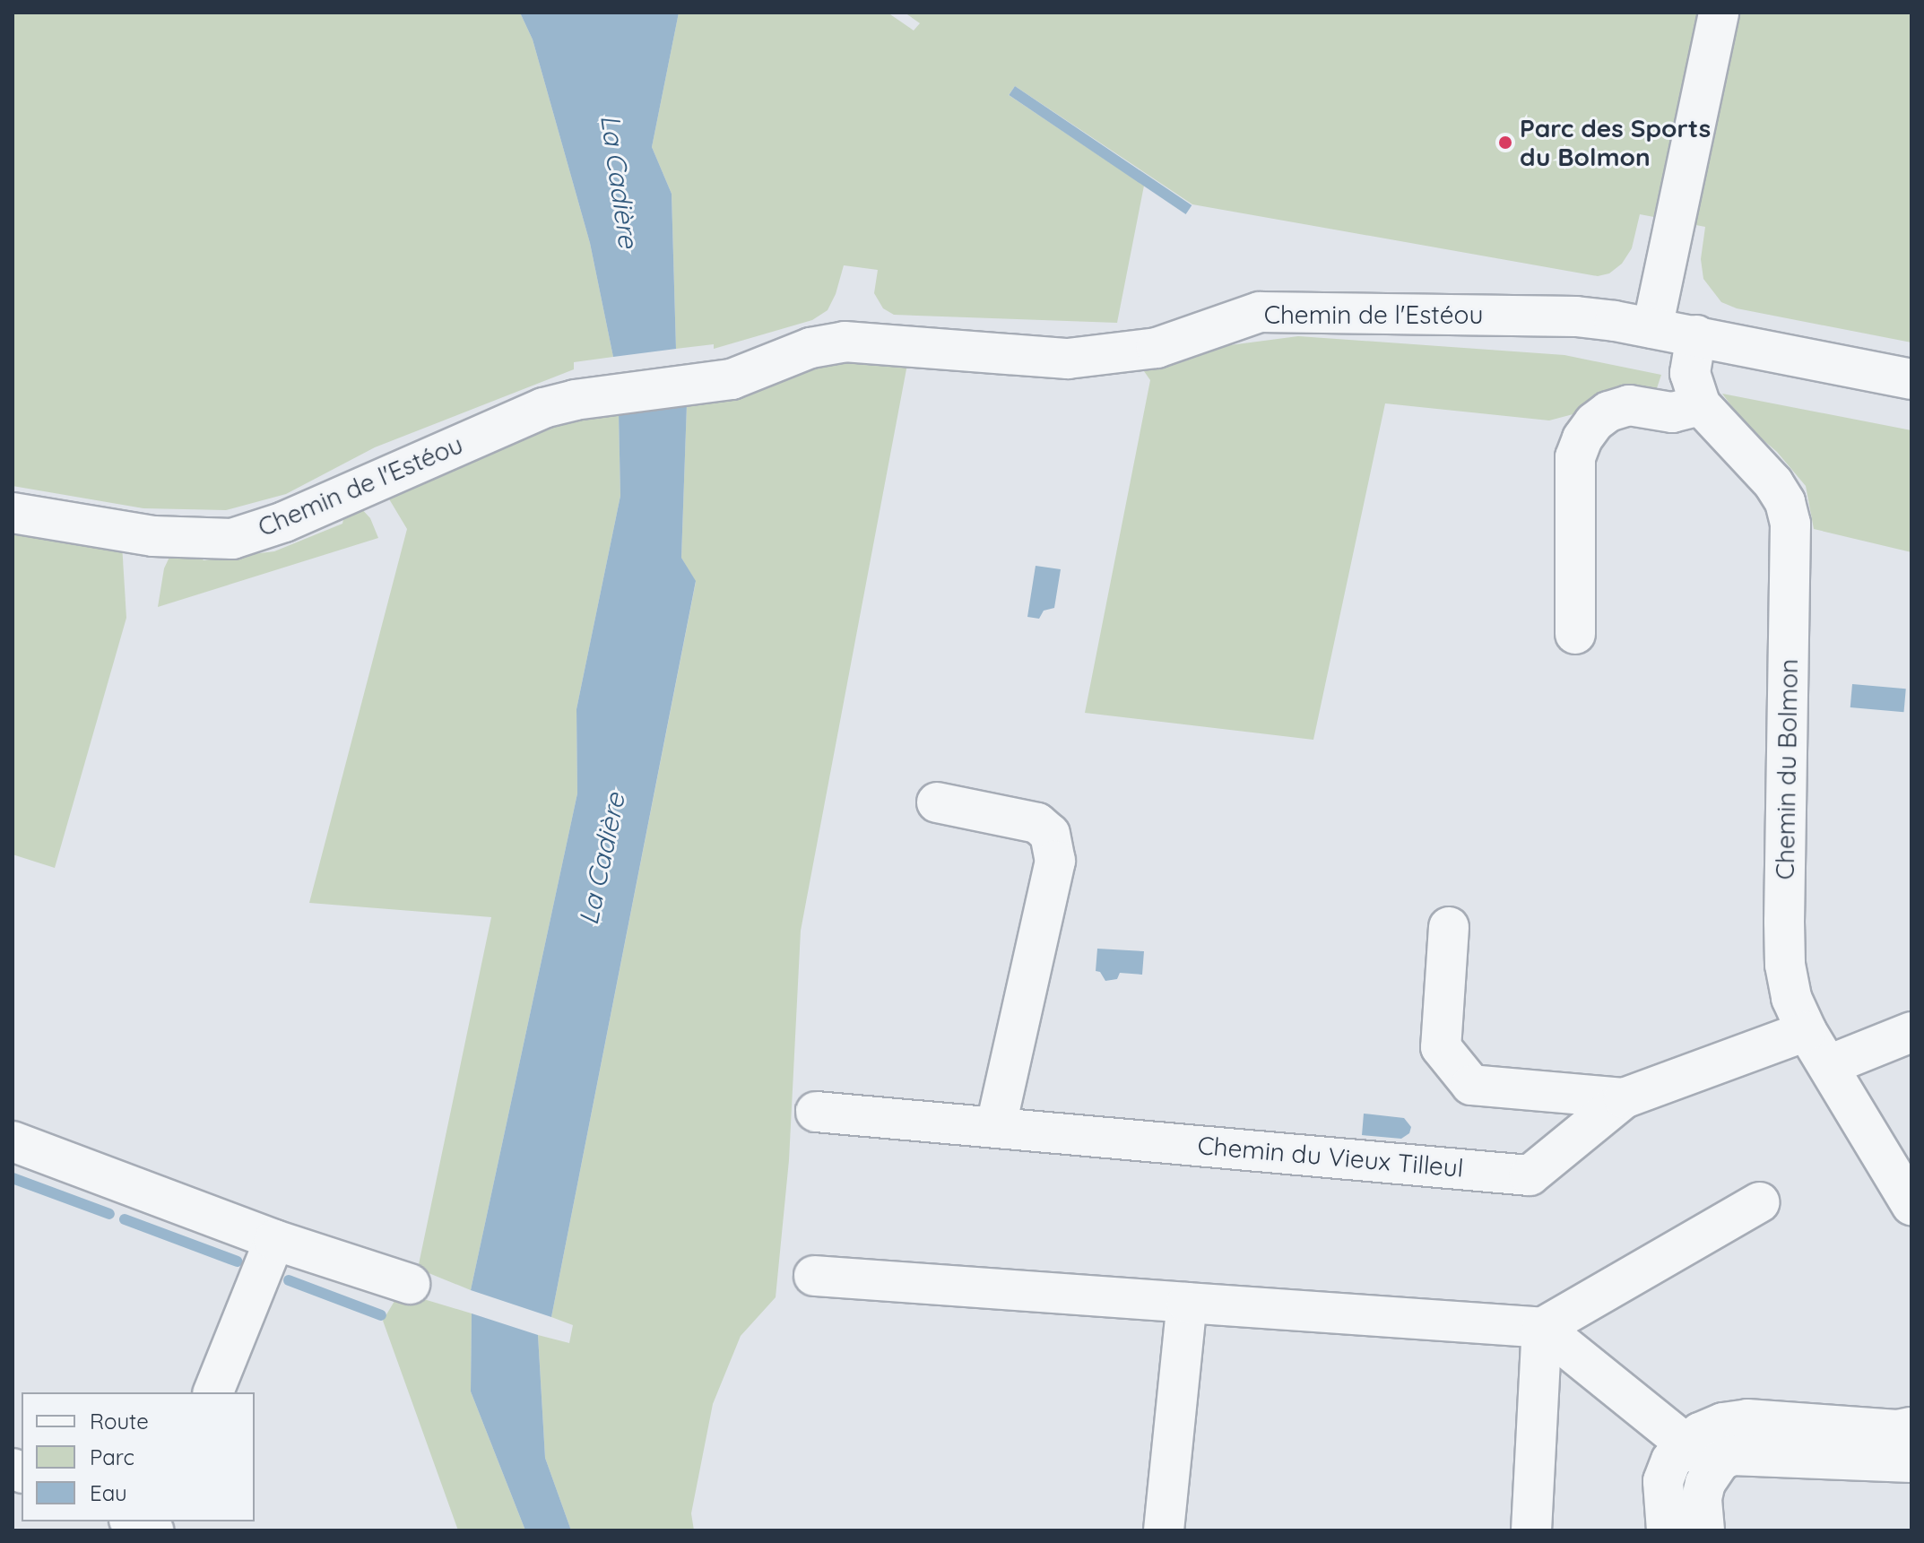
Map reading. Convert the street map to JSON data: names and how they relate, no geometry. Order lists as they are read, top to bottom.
{
  "streets": {
    "street": ["Chemin de l'Estéou", "Chemin du Bolmon", "Chemin du Vieux Tilleul"]
  },
  "crossings": [
    ["Chemin de l'Estéou", "Chemin du Bolmon"],
    ["Chemin du Bolmon", "Chemin du Vieux Tilleul"]
  ],
  "water": ["La Cadière"],
  "places": ["Parc des Sports du Bolmon"],
  "legend": ["Route", "Parc", "Eau"]
}
